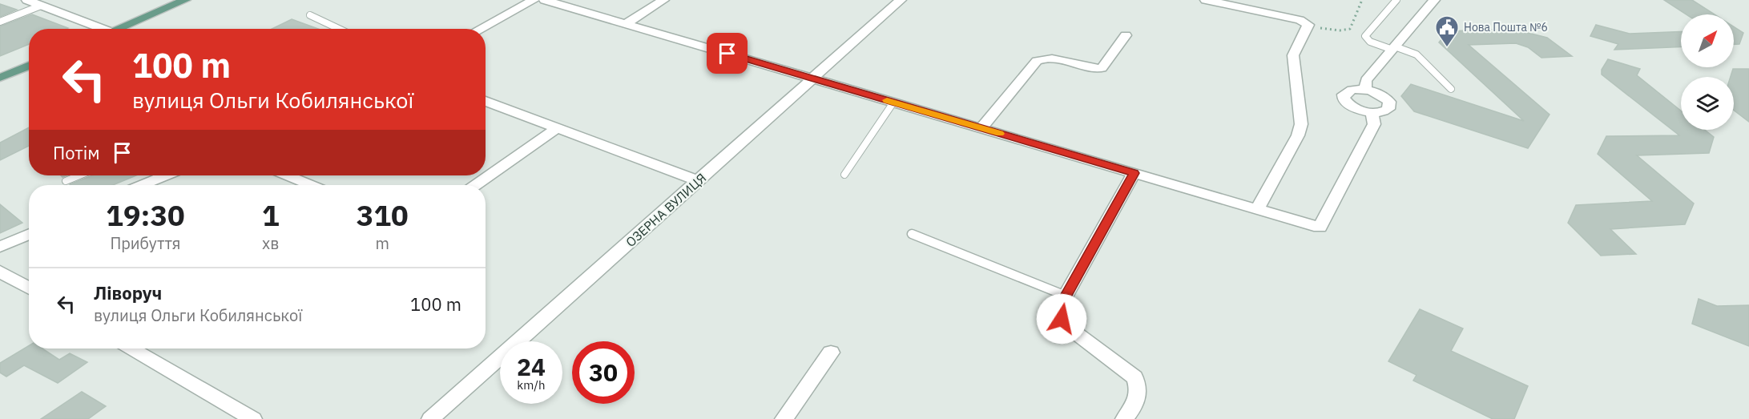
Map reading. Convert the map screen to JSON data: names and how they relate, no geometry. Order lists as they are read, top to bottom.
{
  "streets": {
    "street": ["ОЗЕРНА ВУЛИЦЯ"]
  },
  "places": {
    "public building": ["Нова Пошта №6"]
  },
  "north": "top right",
  "page": {
    "turn": ["100 m", "вулиця Ольги Кобилянської"],
    "then": "Потім",
    "eta": [
      "19:30",
      "Прибуття",
      "1",
      "хв",
      "310",
      "m"
    ],
    "list": [
      {
        "name": "Ліворуч",
        "note": "вулиця Ольги Кобилянської",
        "value": "100 m"
      }
    ],
    "speed": "24 km/h",
    "limit": "30"
  }
}
